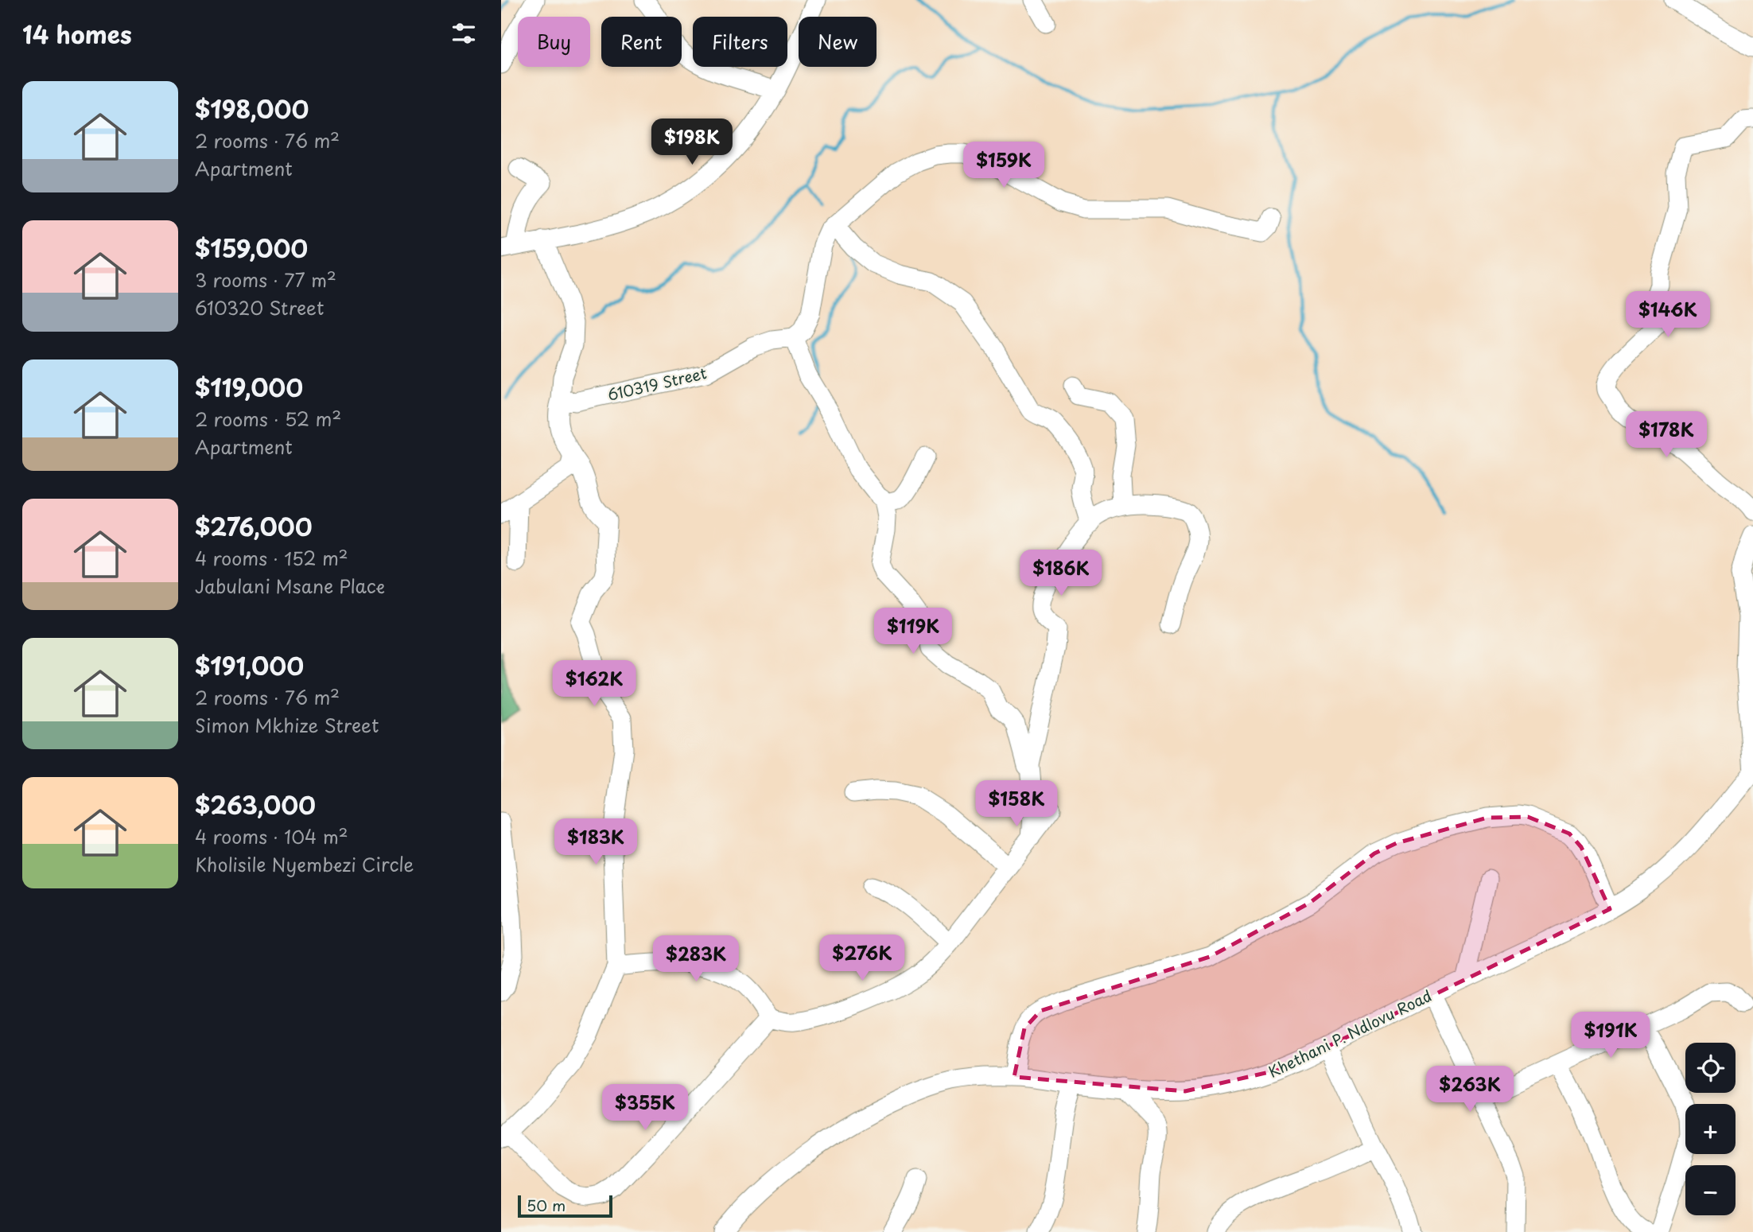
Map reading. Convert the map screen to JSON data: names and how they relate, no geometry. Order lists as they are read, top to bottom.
{
  "streets": {
    "street": ["610319 Street", "Khethani P. Ndlovu Road"]
  },
  "scale_bar": "50 m",
  "page": {
    "heading": "14 homes",
    "chip": [
      "Buy",
      "Rent",
      "Filters",
      "New"
    ],
    "list": [
      {
        "name": "$198,000",
        "note": "2 rooms · 76 m² · Apartment"
      },
      {
        "name": "$159,000",
        "note": "3 rooms · 77 m² · 610320 Street"
      },
      {
        "name": "$119,000",
        "note": "2 rooms · 52 m² · Apartment"
      },
      {
        "name": "$276,000",
        "note": "4 rooms · 152 m² · Jabulani Msane Place"
      },
      {
        "name": "$191,000",
        "note": "2 rooms · 76 m² · Simon Mkhize Street"
      },
      {
        "name": "$263,000",
        "note": "4 rooms · 104 m² · Kholisile Nyembezi Circle"
      }
    ],
    "price": [
      "$198K",
      "$159K",
      "$146K",
      "$178K",
      "$186K",
      "$119K",
      "$162K",
      "$158K",
      "$183K",
      "$276K",
      "$283K",
      "$191K",
      "$263K",
      "$355K"
    ],
    "map_buttons": ["+", "−"],
    "scale": "50 m"
  }
}
